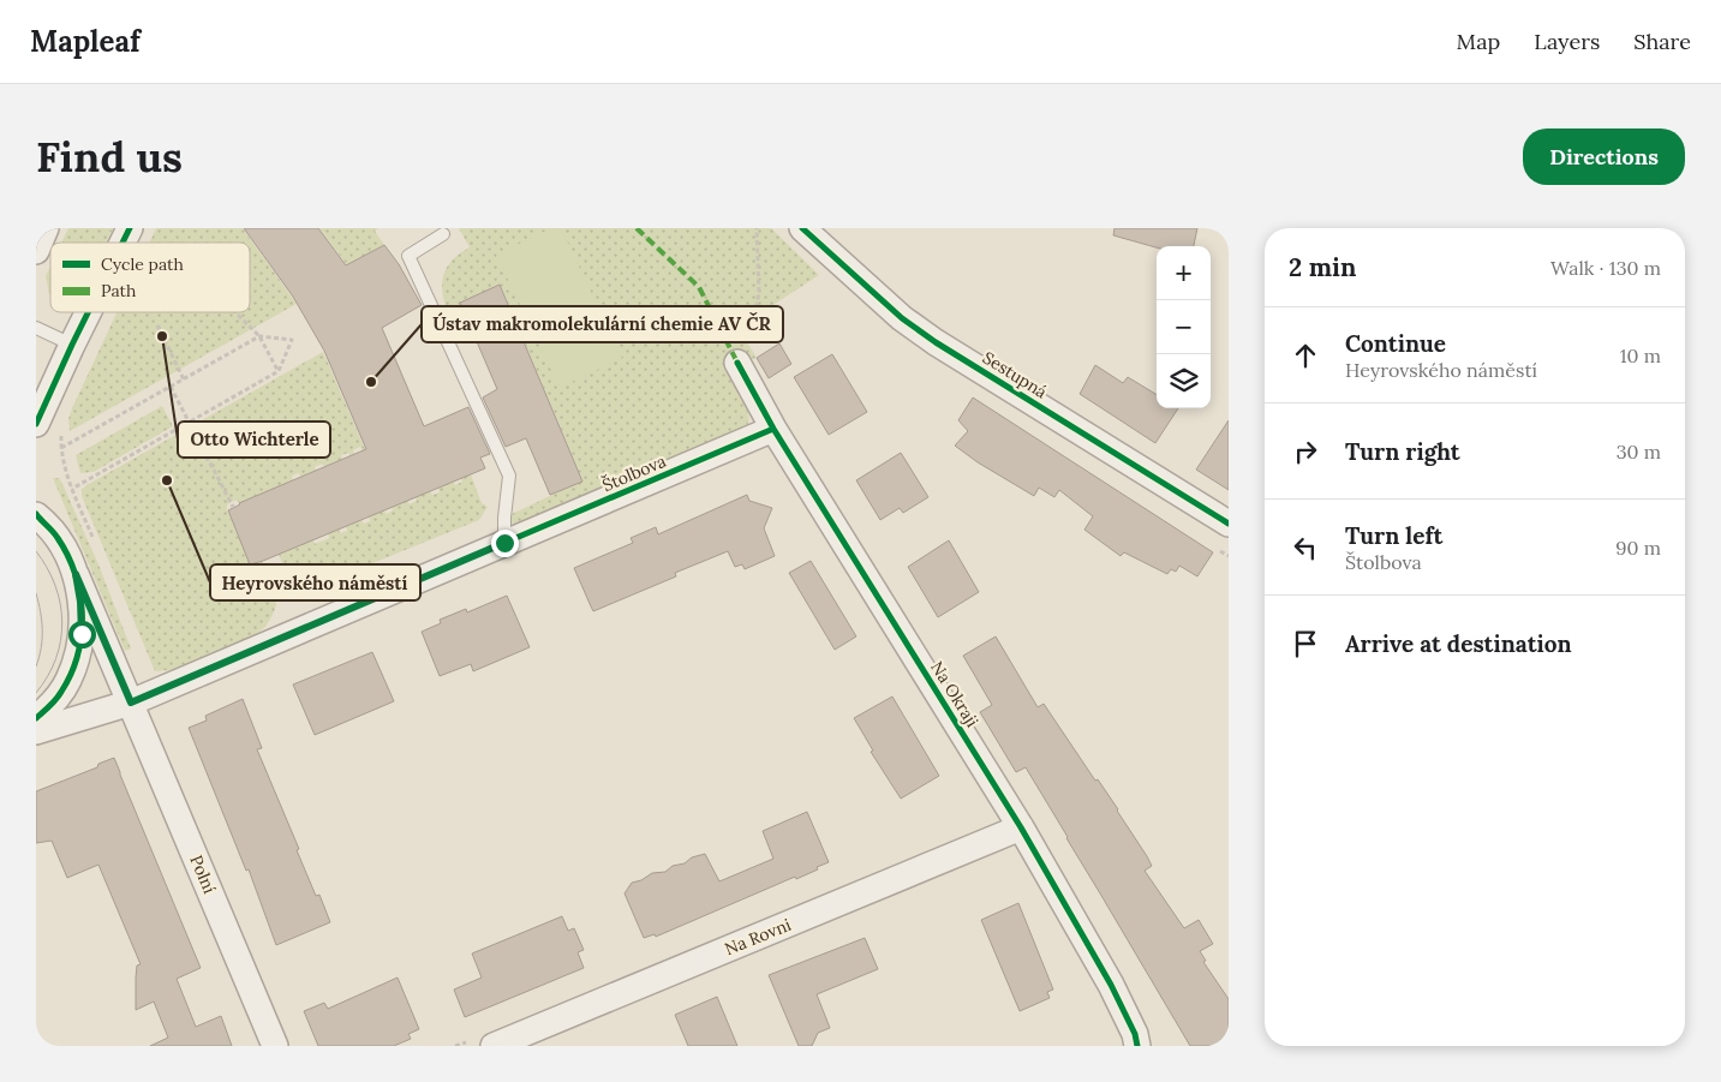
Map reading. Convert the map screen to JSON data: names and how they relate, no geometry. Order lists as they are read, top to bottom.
{
  "streets": {
    "street": [
      "Sestupná",
      "Štolbova",
      "Na Okraji",
      "Polní",
      "Na Rovni"
    ]
  },
  "crossings": [
    ["Štolbova", "Na Okraji"],
    ["Štolbova", "Polní"],
    ["Na Okraji", "Na Rovni"]
  ],
  "places": ["Otto Wichterle", "Ústav makromolekulární chemie AV ČR", "Heyrovského náměstí"],
  "legend": ["Cycle path", "Path"],
  "page": {
    "header": "Mapleaf",
    "nav": ["Map", "Layers", "Share"],
    "buttons": "Directions",
    "title": "Find us",
    "heading": ["2 min", "Walk · 130 m"],
    "map_buttons": ["+", "−"],
    "list": [
      ["Continue", "Heyrovského náměstí", "10 m"],
      ["Turn right", "30 m"],
      ["Turn left", "Štolbova", "90 m"],
      "Arrive at destination"
    ]
  }
}
